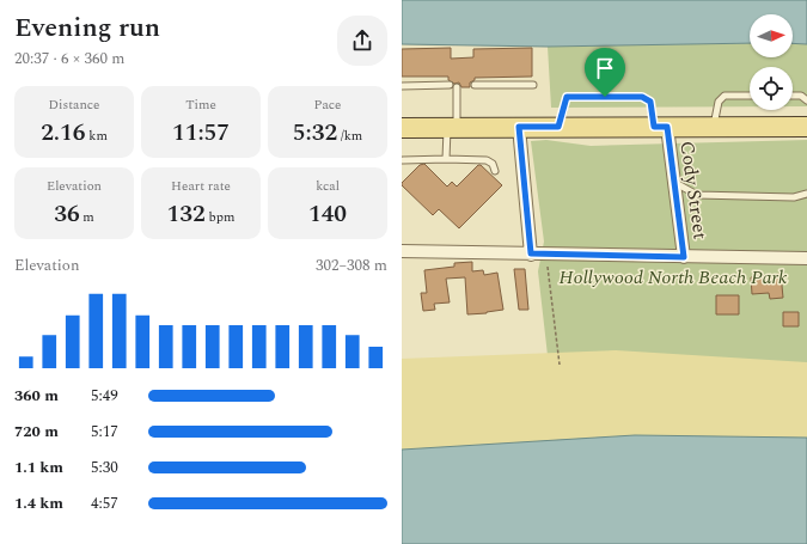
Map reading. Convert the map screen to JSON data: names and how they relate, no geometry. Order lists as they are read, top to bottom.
{
  "streets": {
    "street": ["Cody Street"]
  },
  "parks": ["Hollywood North Beach Park"],
  "north": "right",
  "page": {
    "heading": ["Evening run", "20:37 · 6 × 360 m"],
    "stats": [
      ["Distance", "2.16 km"],
      ["Time", "11:57"],
      ["Pace", "5:32 /km"],
      ["Elevation", "36 m"],
      ["Heart rate", "132 bpm"],
      ["kcal", "140"]
    ],
    "chart": ["Elevation", "302–308 m"],
    "list": [
      {
        "name": "360 m",
        "note": "5:49"
      },
      {
        "name": "720 m",
        "note": "5:17"
      },
      {
        "name": "1.1 km",
        "note": "5:30"
      },
      {
        "name": "1.4 km",
        "note": "4:57"
      }
    ]
  }
}
